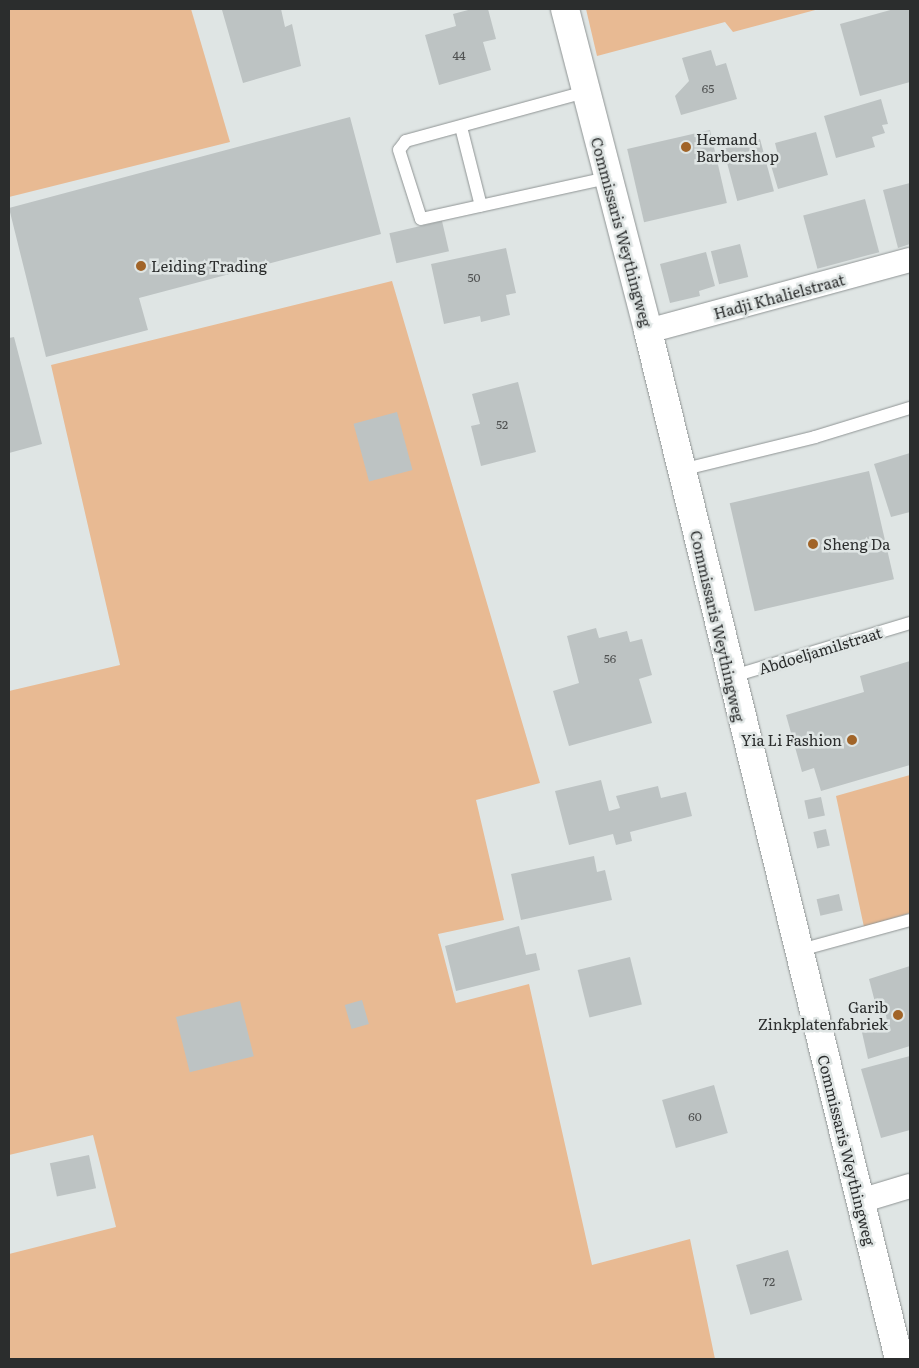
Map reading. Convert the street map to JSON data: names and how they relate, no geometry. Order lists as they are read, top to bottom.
{
  "streets": {
    "main road": ["Commissaris Weythingweg"],
    "street": ["Hadji Khalielstraat"],
    "lane": ["Abdoeljamilstraat"]
  },
  "crossings": [
    ["Commissaris Weythingweg", "Hadji Khalielstraat"],
    ["Commissaris Weythingweg", "Abdoeljamilstraat"]
  ],
  "places": [
    "Hemand Barbershop",
    "Leiding Trading",
    "Sheng Da",
    "Yia Li Fashion",
    "Garib Zinkplatenfabriek"
  ],
  "house_numbers": [
    "44",
    "65",
    "50",
    "52",
    "56",
    "60",
    "72"
  ]
}
